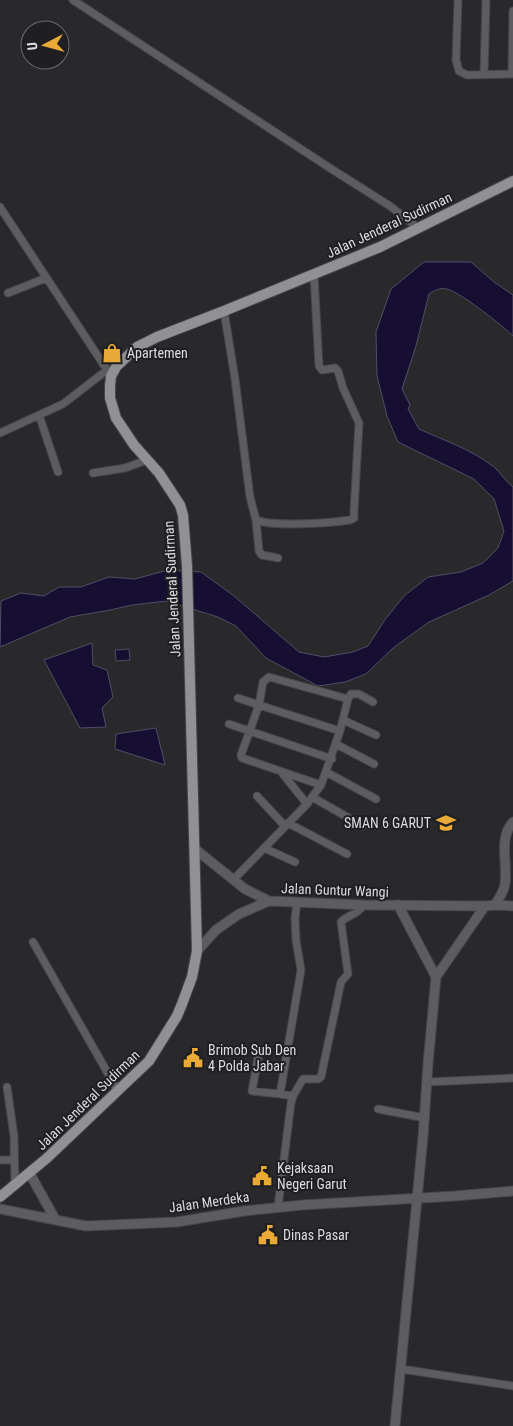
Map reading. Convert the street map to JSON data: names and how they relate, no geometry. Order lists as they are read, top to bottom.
{
  "streets": {
    "main road": ["Jalan Jenderal Sudirman"],
    "street": ["Jalan Guntur Wangi", "Jalan Merdeka"]
  },
  "crossings": [
    ["Jalan Jenderal Sudirman", "Jalan Guntur Wangi"]
  ],
  "places": {
    "shop": ["Apartemen"],
    "school or university": ["SMAN 6 GARUT"],
    "public building": ["Brimob Sub Den 4 Polda Jabar", "Kejaksaan Negeri Garut", "Dinas Pasar"]
  },
  "north": "left"
}
